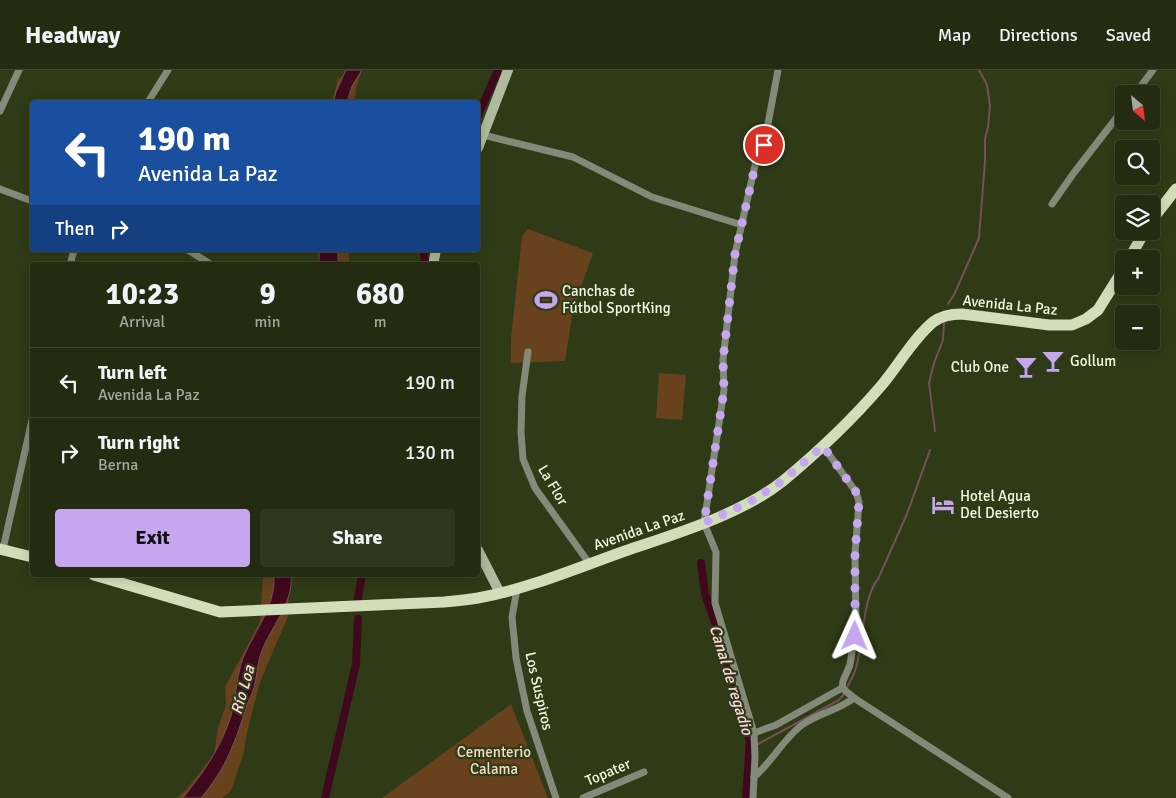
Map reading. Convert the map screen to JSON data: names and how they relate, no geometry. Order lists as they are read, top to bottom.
{
  "streets": {
    "main road": ["Avenida La Paz"],
    "street": ["La Flor", "Los Suspiros", "Topater"]
  },
  "crossings": [
    ["Avenida La Paz", "La Flor"],
    ["Avenida La Paz", "Los Suspiros"]
  ],
  "water": ["Canal de regadio", "Río Loa"],
  "parks": ["Cementerio Calama"],
  "places": {
    "sports": ["Canchas de Fútbol SportKing"],
    "bar": ["Gollum", "Club One"],
    "hotel": ["Hotel Agua Del Desierto"]
  },
  "north": "bottom right",
  "page": {
    "header": "Headway",
    "nav": ["Map", "Directions", "Saved"],
    "map_buttons": ["+", "−"],
    "turn": ["190 m", "Avenida La Paz"],
    "then": "Then",
    "eta": [
      "10:23",
      "Arrival",
      "9",
      "min",
      "680",
      "m"
    ],
    "list": [
      {
        "name": "Turn left",
        "note": "Avenida La Paz",
        "value": "190 m"
      },
      {
        "name": "Turn right",
        "note": "Berna",
        "value": "130 m"
      }
    ],
    "buttons": ["Exit", "Share"]
  }
}
